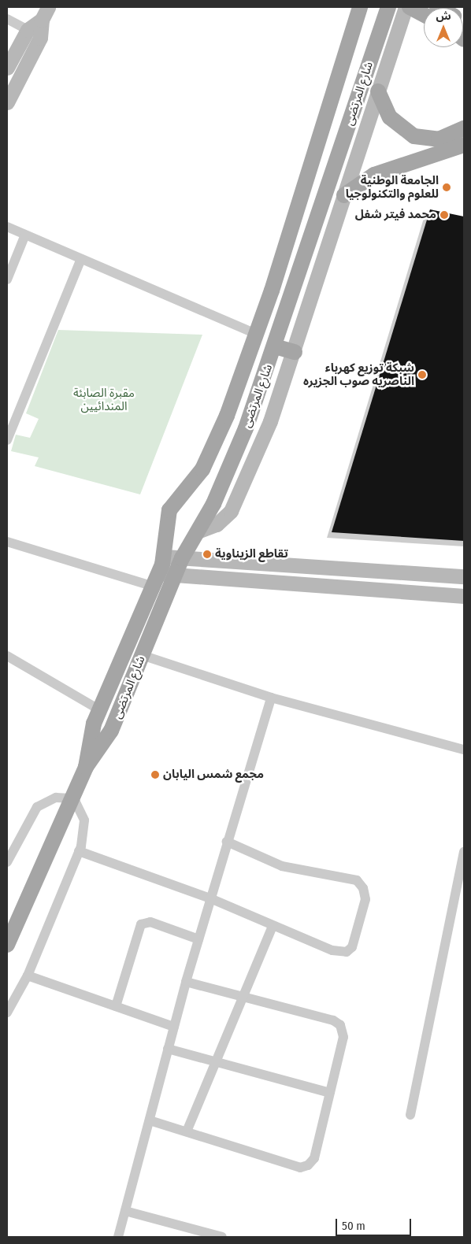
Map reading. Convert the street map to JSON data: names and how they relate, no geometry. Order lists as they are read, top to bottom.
{
  "streets": {
    "main road": ["شارع المرتضى"]
  },
  "parks": ["مقبرة الصابئة المندائيين"],
  "places": [
    "الجامعة الوطنية للعلوم والتكنولوجيا",
    "محمد فيتر شفل",
    "شبكة توزيع كهرباء الناصريه صوب الجزيره",
    "تقاطع الزيناوية",
    "مجمع شمس اليابان"
  ],
  "scale_bar": "50 m",
  "north": "top"
}
